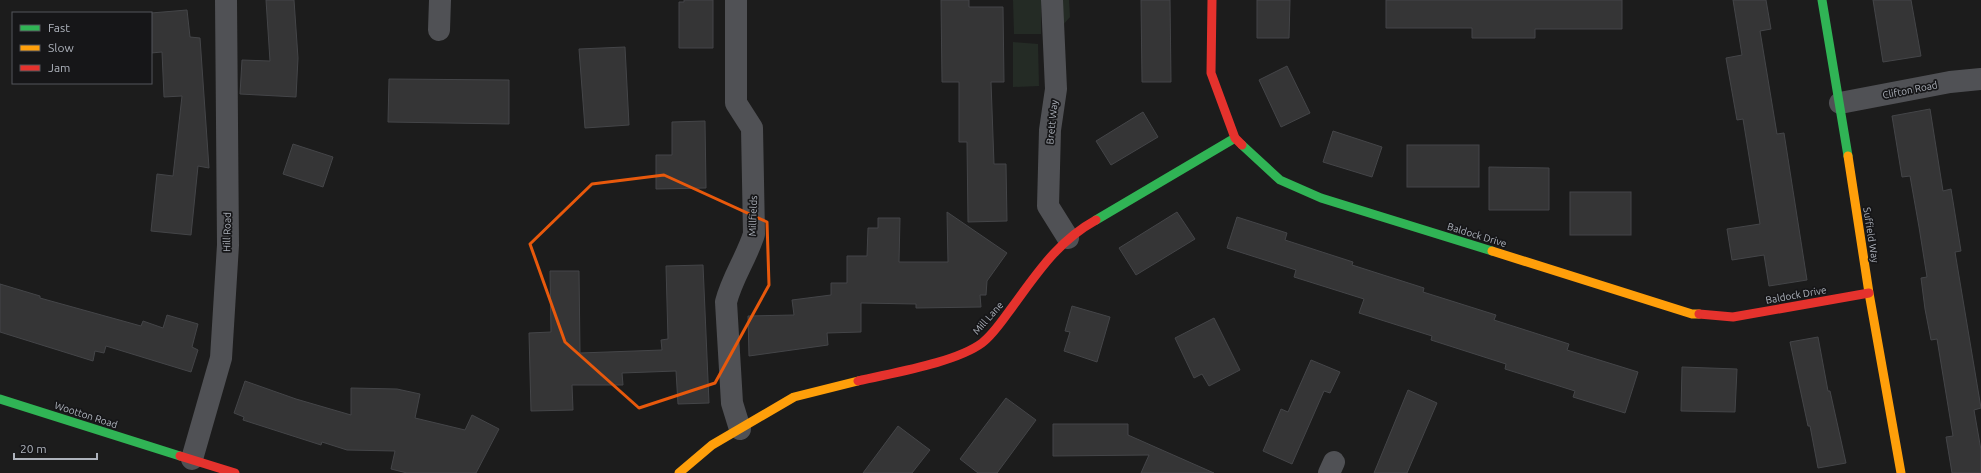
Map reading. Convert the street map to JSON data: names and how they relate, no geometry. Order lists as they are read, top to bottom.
{
  "streets": {
    "street": [
      "Clifton Road",
      "Brett Way",
      "Millfields",
      "Hill Road",
      "Baldock Drive",
      "Suffield Way",
      "Mill Lane",
      "Wootton Road"
    ]
  },
  "crossings": [
    ["Clifton Road", "Suffield Way"],
    ["Brett Way", "Mill Lane"],
    ["Millfields", "Mill Lane"],
    ["Hill Road", "Wootton Road"],
    ["Baldock Drive", "Suffield Way"],
    ["Baldock Drive", "Mill Lane"]
  ],
  "legend": ["Fast", "Slow", "Jam"],
  "scale_bar": "20 m"
}
